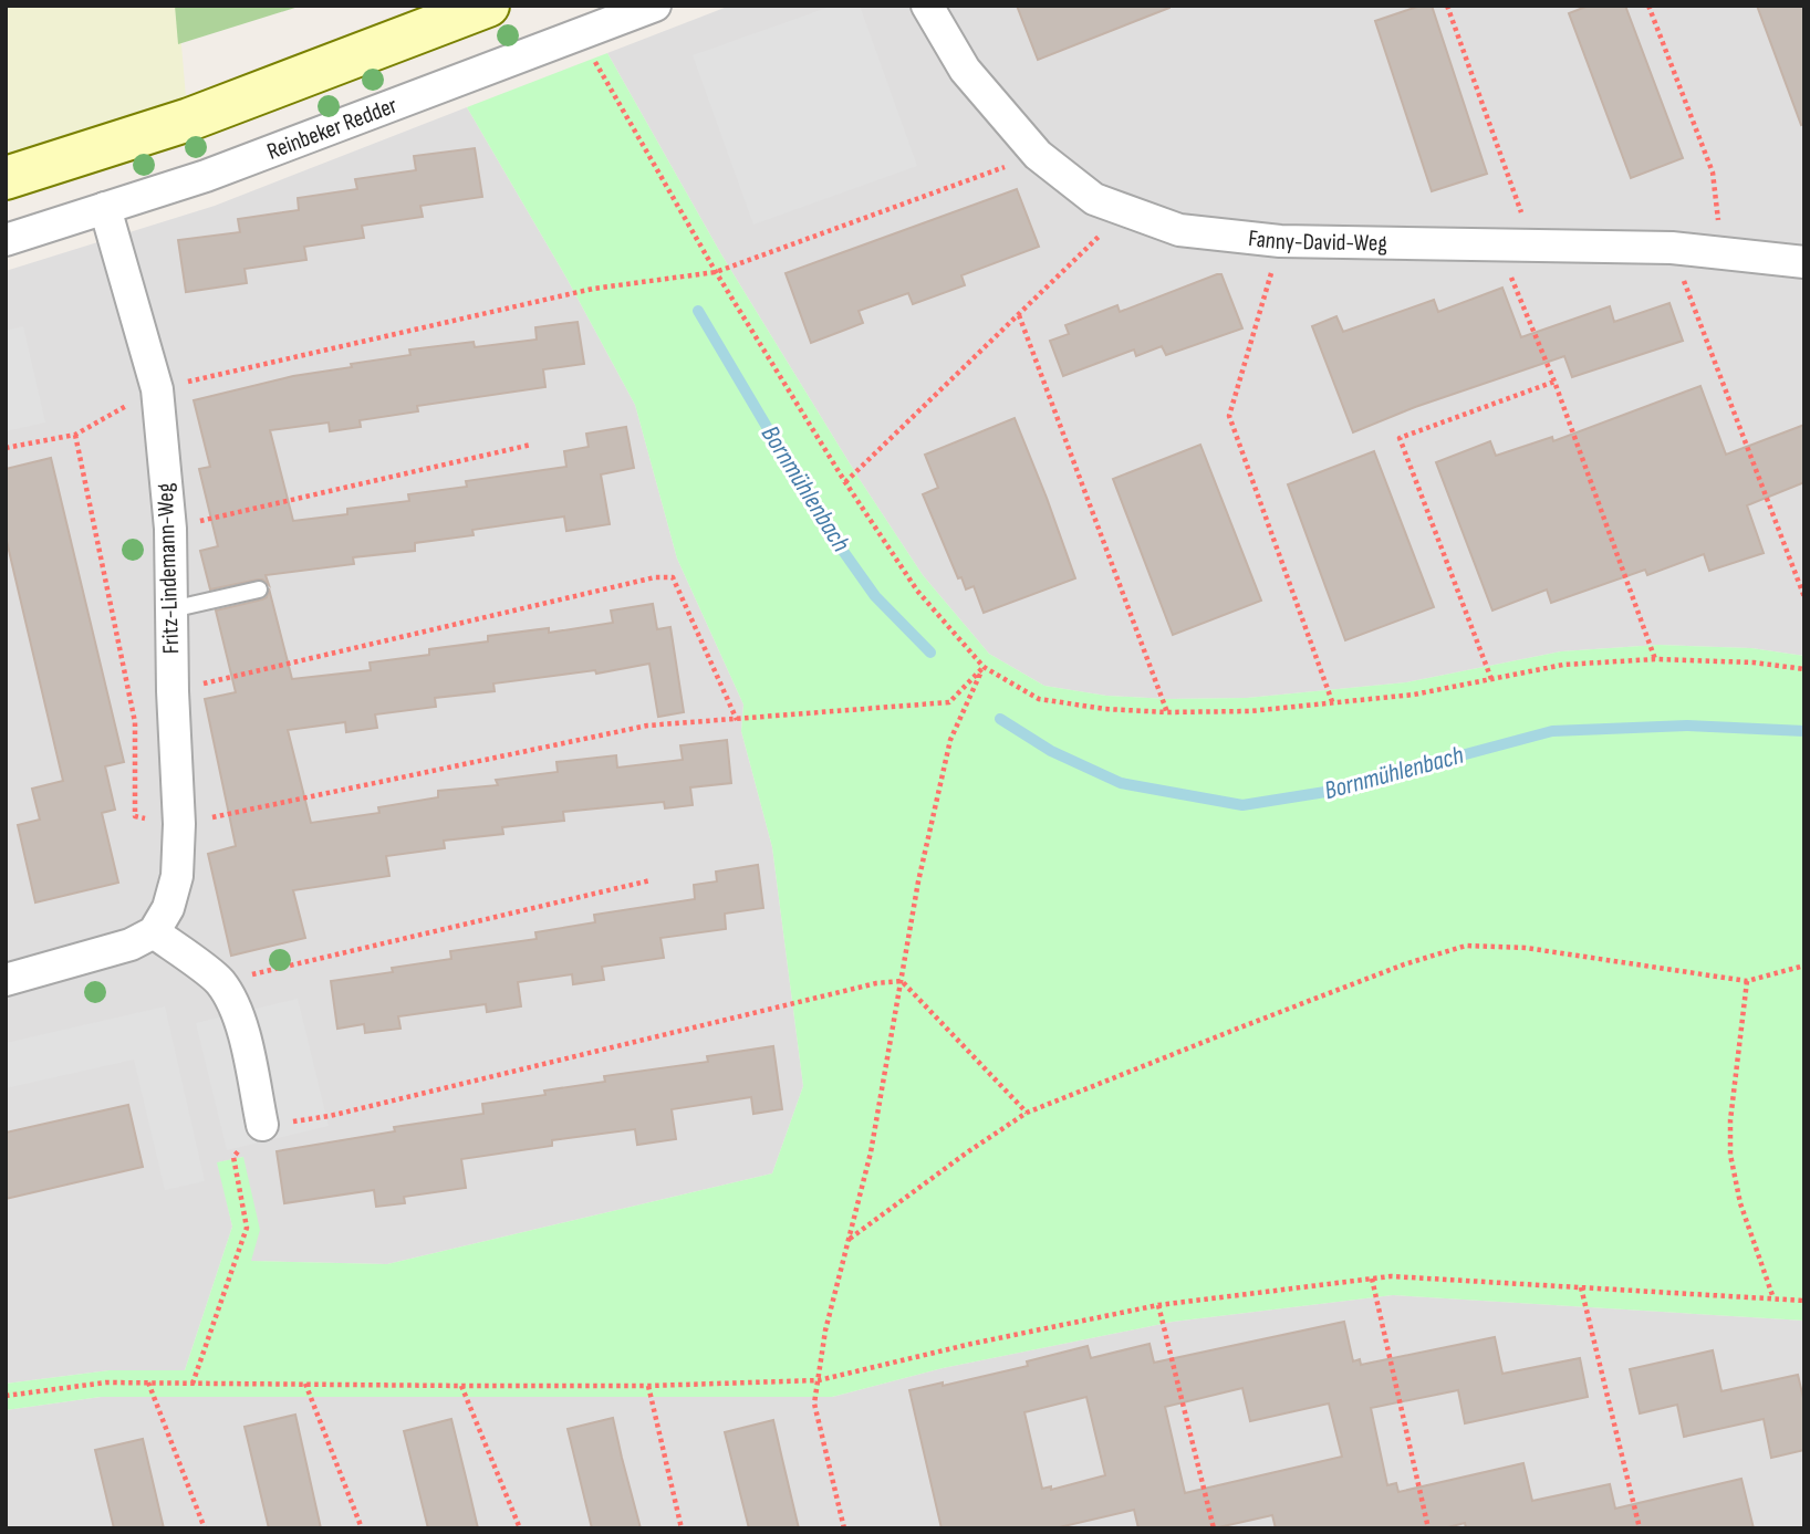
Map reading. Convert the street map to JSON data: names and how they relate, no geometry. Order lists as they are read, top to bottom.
{
  "streets": {
    "street": ["Reinbeker Redder", "Fanny-David-Weg", "Fritz-Lindemann-Weg"]
  },
  "crossings": [
    ["Reinbeker Redder", "Fritz-Lindemann-Weg"]
  ],
  "water": ["Bornmühlenbach"]
}
